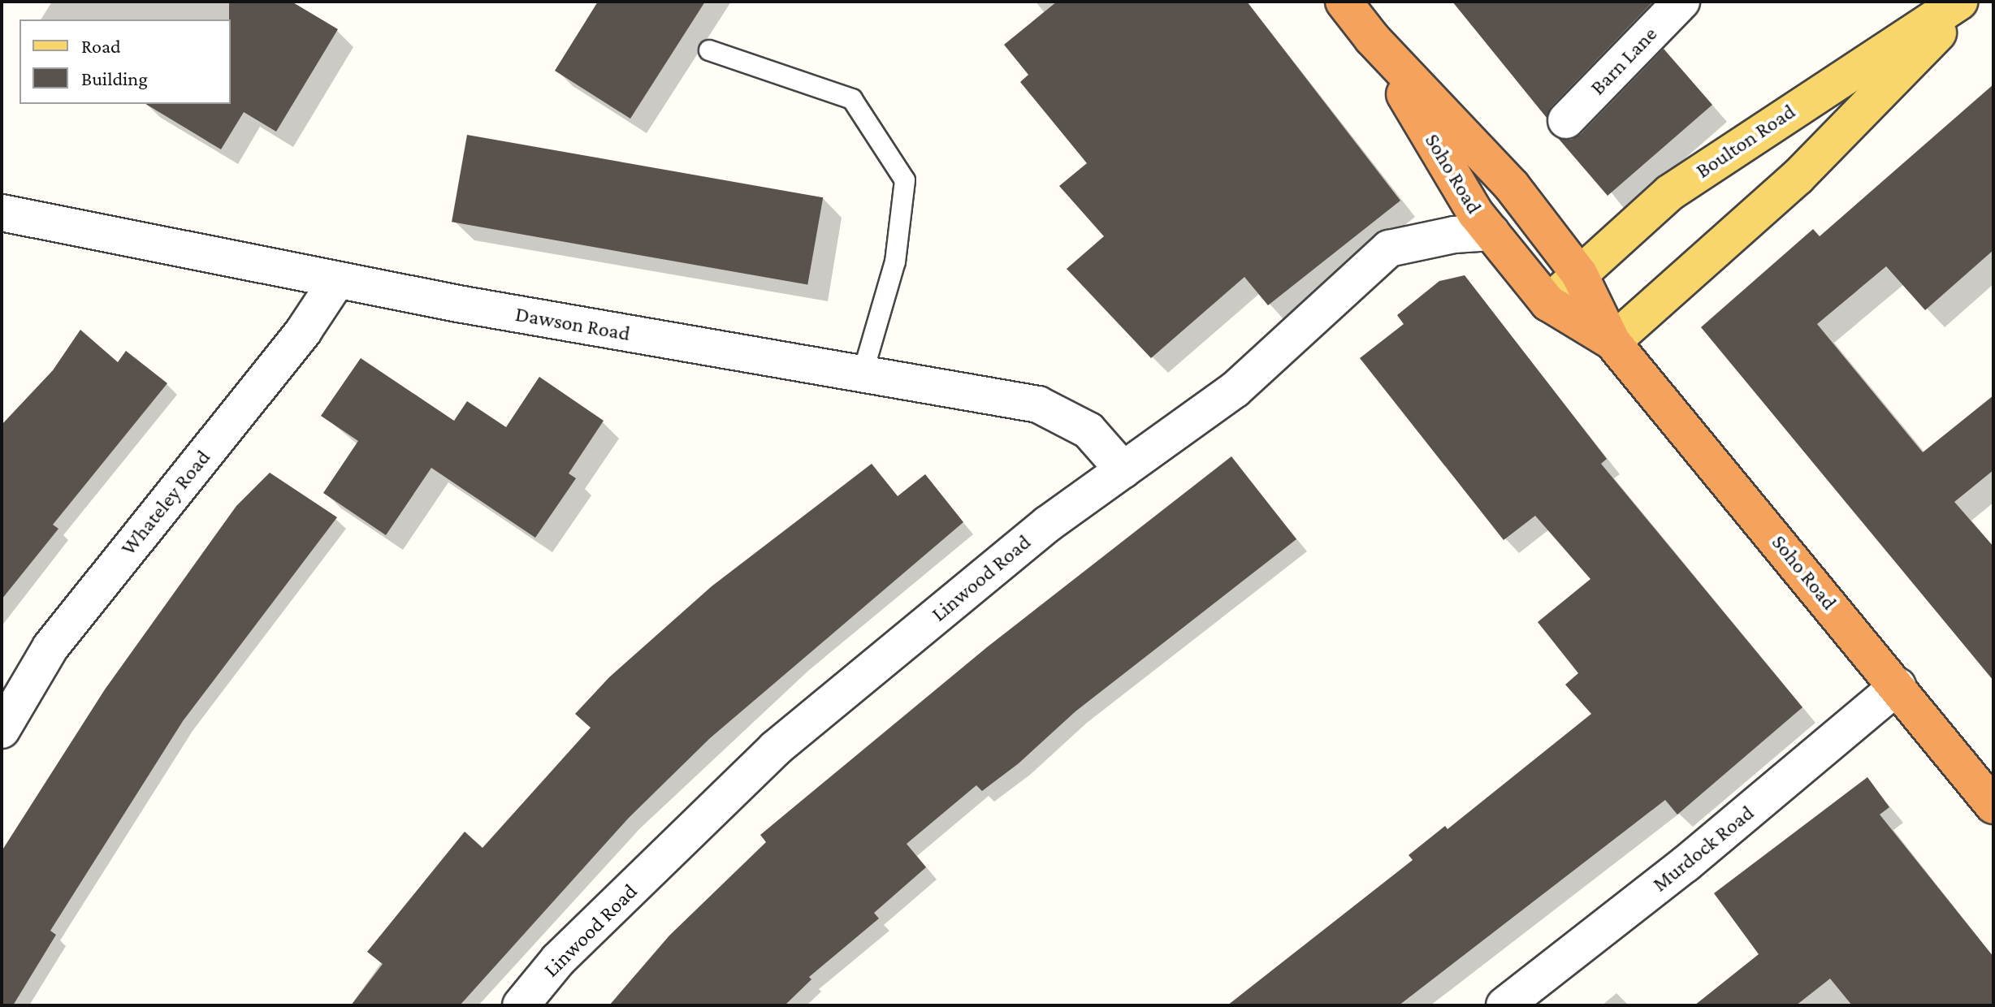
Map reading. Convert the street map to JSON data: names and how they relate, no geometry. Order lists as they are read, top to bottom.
{
  "streets": {
    "highway": ["Soho Road"],
    "main road": ["Boulton Road"],
    "street": [
      "Barn Lane",
      "Dawson Road",
      "Whateley Road",
      "Linwood Road",
      "Murdock Road"
    ]
  },
  "crossings": [
    ["Boulton Road", "Soho Road"],
    ["Soho Road", "Linwood Road"],
    ["Soho Road", "Murdock Road"],
    ["Dawson Road", "Whateley Road"],
    ["Dawson Road", "Linwood Road"]
  ],
  "legend": ["Road", "Building"]
}
